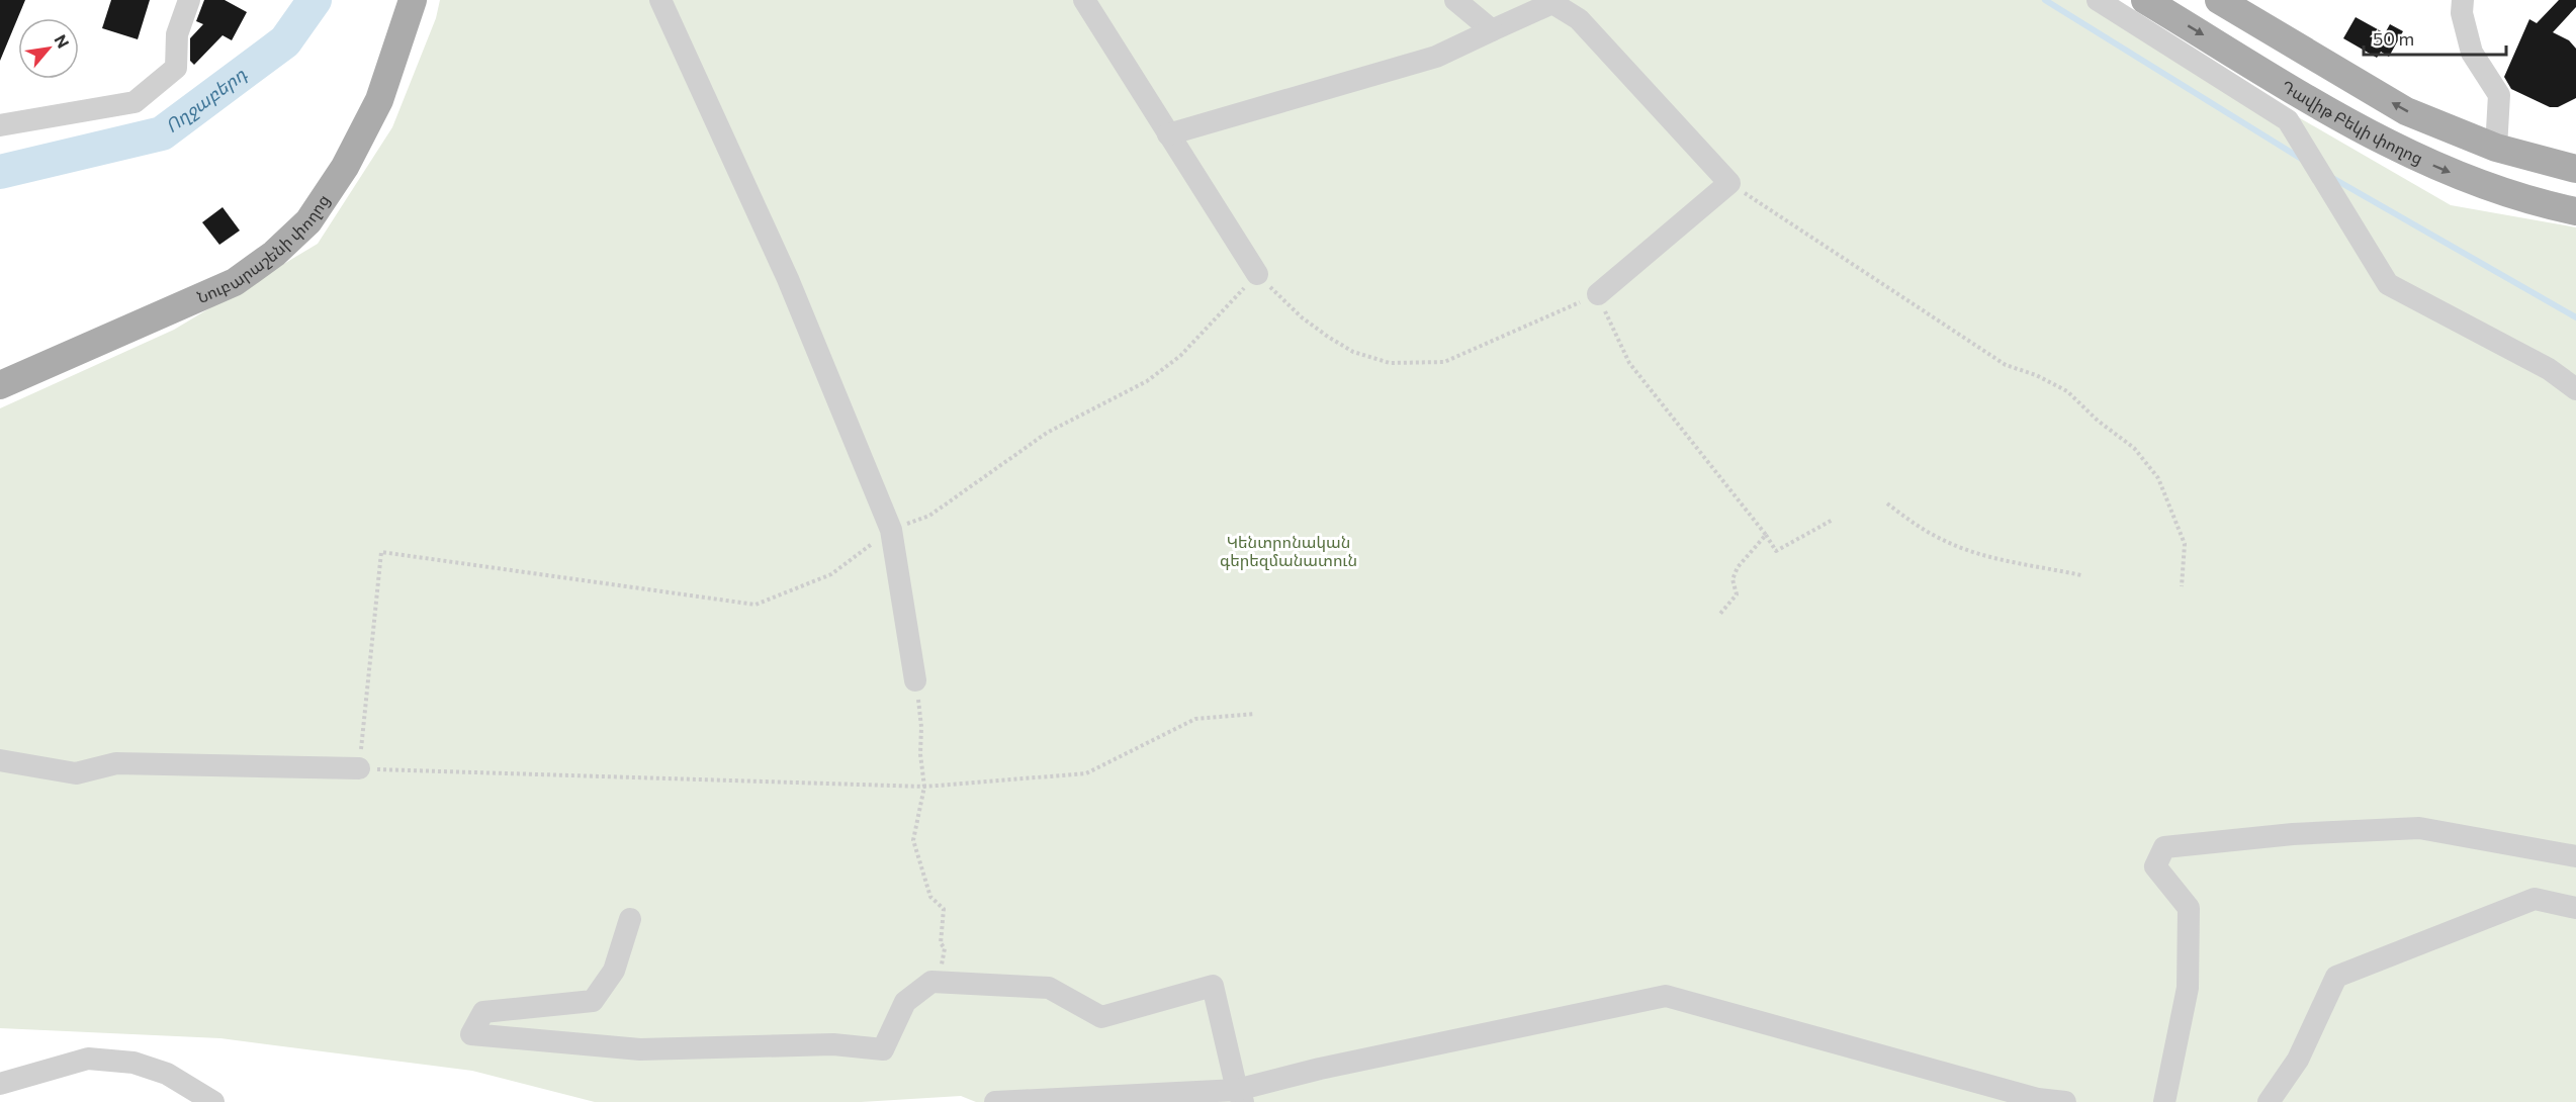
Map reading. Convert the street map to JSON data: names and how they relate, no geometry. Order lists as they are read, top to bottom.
{
  "streets": {
    "main road": ["Դավիթ Բեկի փողոց", "Նուբարաշենի փողոց"]
  },
  "water": ["Ողջաբերդ"],
  "parks": ["Կենտրոնական գերեզմանատուն"],
  "scale_bar": "50 m",
  "north": "top right"
}
